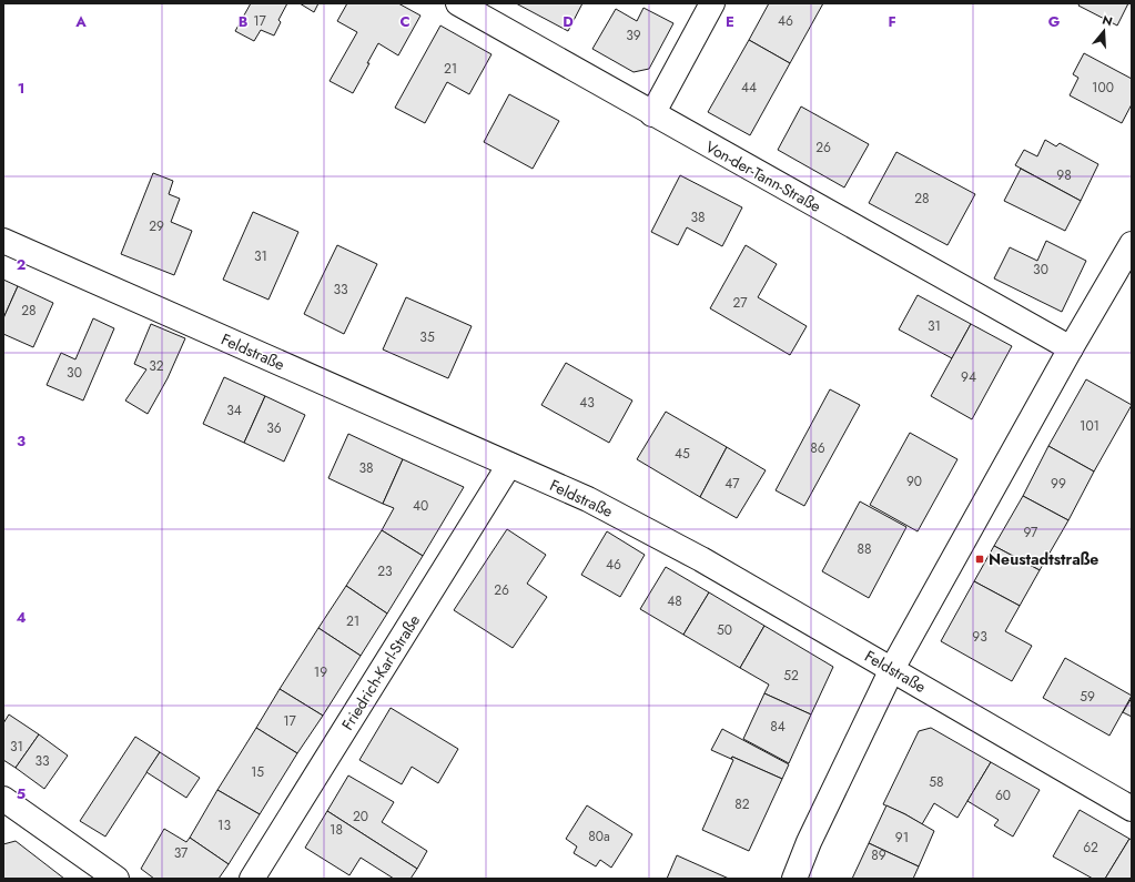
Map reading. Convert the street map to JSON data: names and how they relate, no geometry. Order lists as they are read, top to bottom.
{
  "streets": {
    "street": ["Von-der-Tann-Straße", "Feldstraße", "Friedrich-Karl-Straße"]
  },
  "crossings": [
    ["Feldstraße", "Friedrich-Karl-Straße"]
  ],
  "places": {
    "transit": ["Neustadtstraße"]
  },
  "house_numbers": [
    "17",
    "46",
    "39",
    "21",
    "44",
    "100",
    "26",
    "98",
    "28",
    "38",
    "29",
    "31",
    "30",
    "33",
    "27",
    "28",
    "31",
    "35",
    "32",
    "30",
    "94",
    "43",
    "34",
    "101",
    "36",
    "86",
    "45",
    "38",
    "90",
    "47",
    "99",
    "40",
    "97",
    "88",
    "46",
    "23",
    "26",
    "48",
    "21",
    "50",
    "93",
    "19",
    "52",
    "59",
    "17",
    "84",
    "31",
    "33",
    "15",
    "58",
    "60",
    "82",
    "20",
    "13",
    "18",
    "80a",
    "91",
    "62",
    "37",
    "89"
  ],
  "north": "top",
  "grid": {
    "columns": [
      "A",
      "B",
      "C",
      "D",
      "E",
      "F",
      "G"
    ],
    "rows": [
      "1",
      "2",
      "3",
      "4",
      "5"
    ]
  }
}
